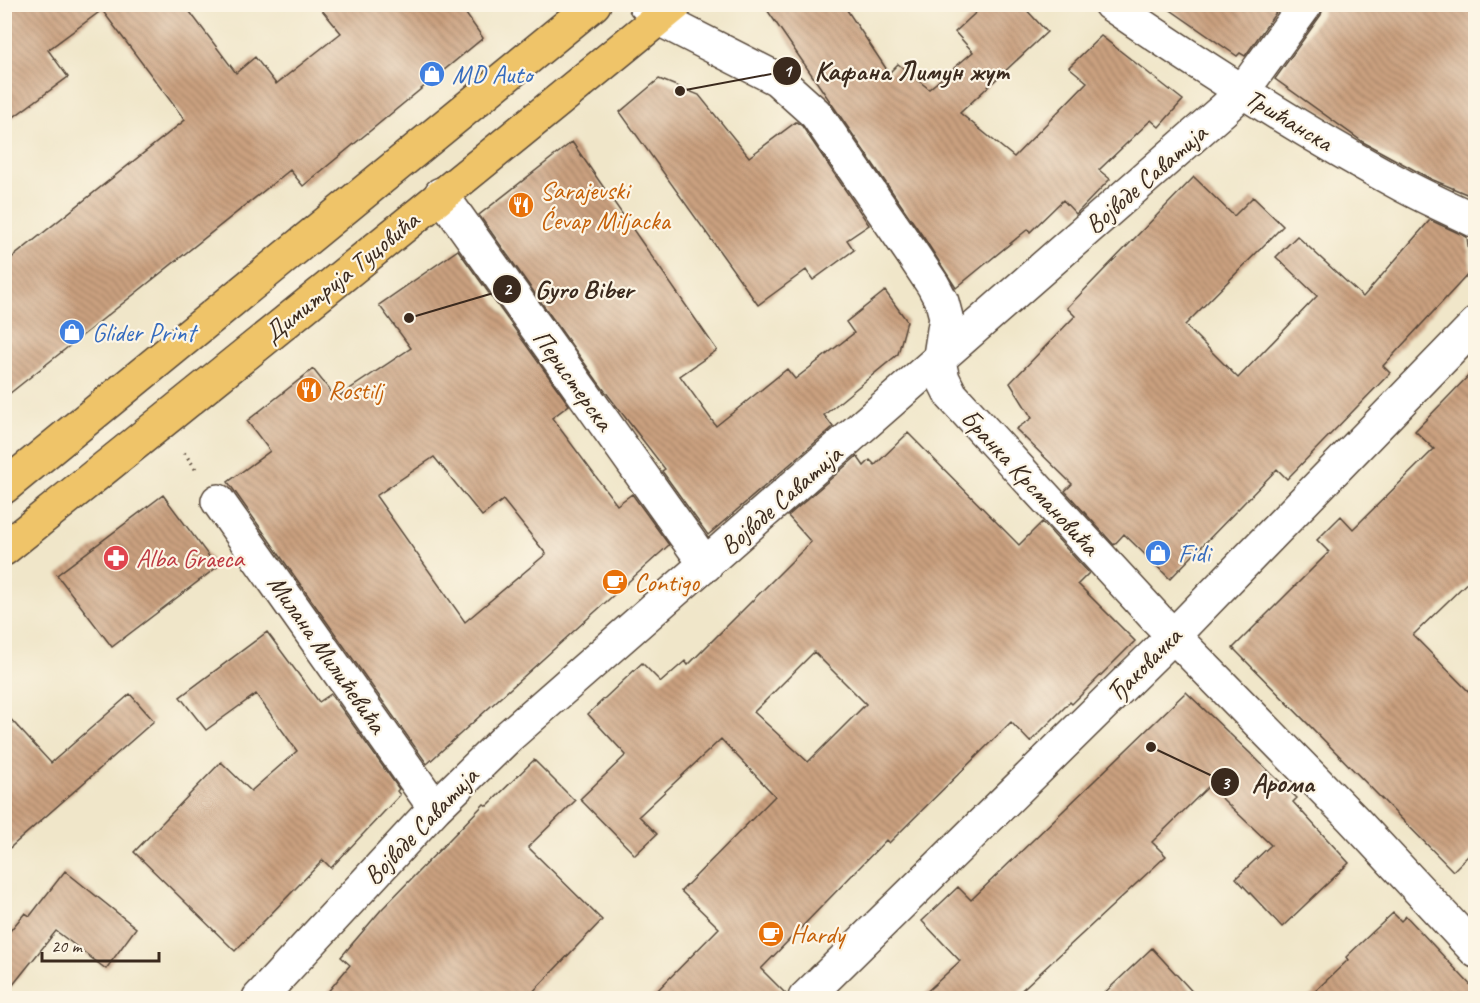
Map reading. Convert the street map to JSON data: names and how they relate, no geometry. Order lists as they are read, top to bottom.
{
  "streets": {
    "main road": ["Димитрија Туцовића"],
    "street": [
      "Тршћанска",
      "Војводе Саватија",
      "Перистерска",
      "Бранка Крсмановића",
      "Милана Милићевића",
      "Ђаковачка"
    ]
  },
  "crossings": [
    ["Тршћанска", "Војводе Саватија"],
    ["Војводе Саватија", "Перистерска"],
    ["Војводе Саватија", "Бранка Крсмановића"],
    ["Војводе Саватија", "Милана Милићевића"],
    ["Димитрија Туцовића", "Перистерска"],
    ["Димитрија Туцовића", "Бранка Крсмановића"],
    ["Бранка Крсмановића", "Ђаковачка"]
  ],
  "places": {
    "shop": ["MD Auto", "Glider Print", "Fidi"],
    "other": ["Кафана Лимун жут", "Gyro Biber", "Арома"],
    "restaurant": ["Sarajevski Ćevap Miljacka", "Rostilj"],
    "pharmacy": ["Alba Graeca"],
    "cafe": ["Contigo", "Hardy"]
  },
  "scale_bar": "20 m"
}
